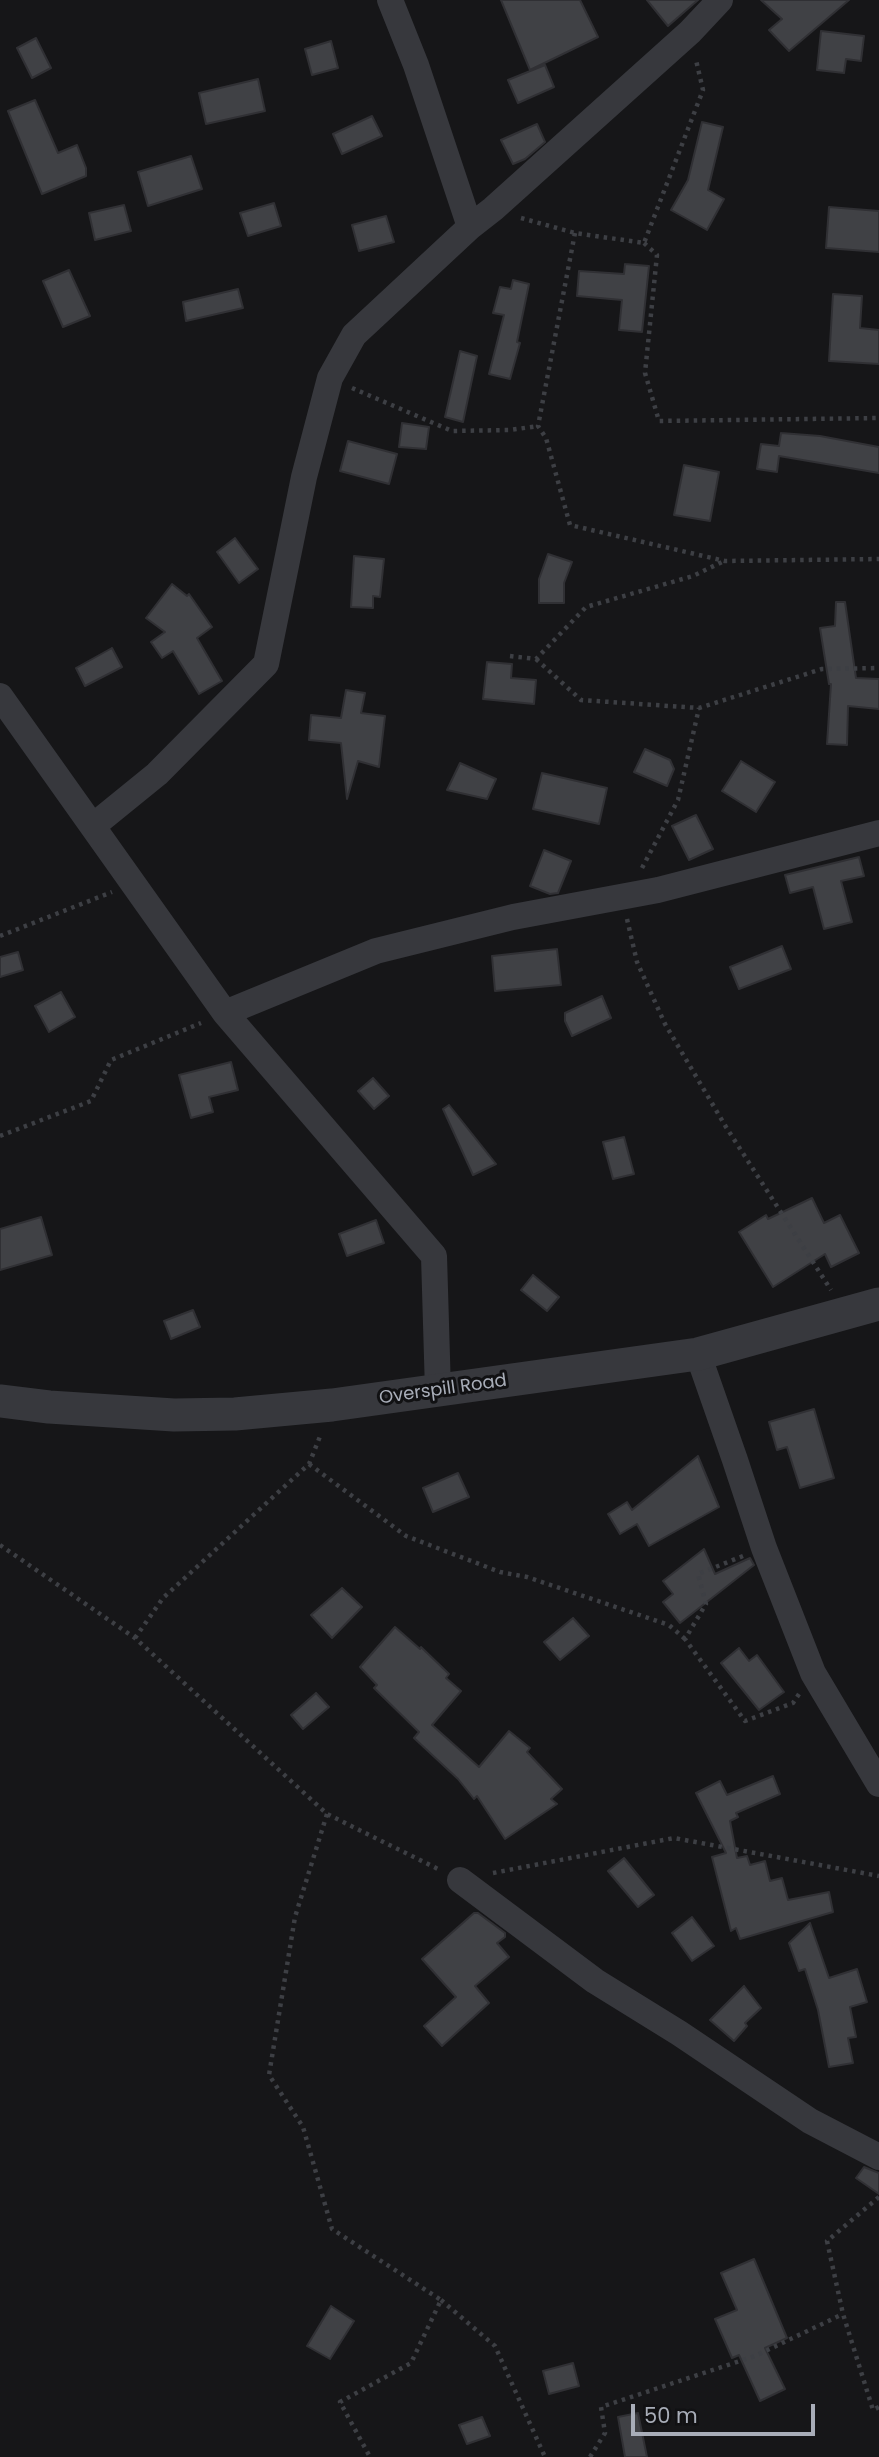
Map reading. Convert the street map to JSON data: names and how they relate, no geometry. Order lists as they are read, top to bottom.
{
  "streets": {
    "street": ["Overspill Road"]
  },
  "scale_bar": "50 m"
}
